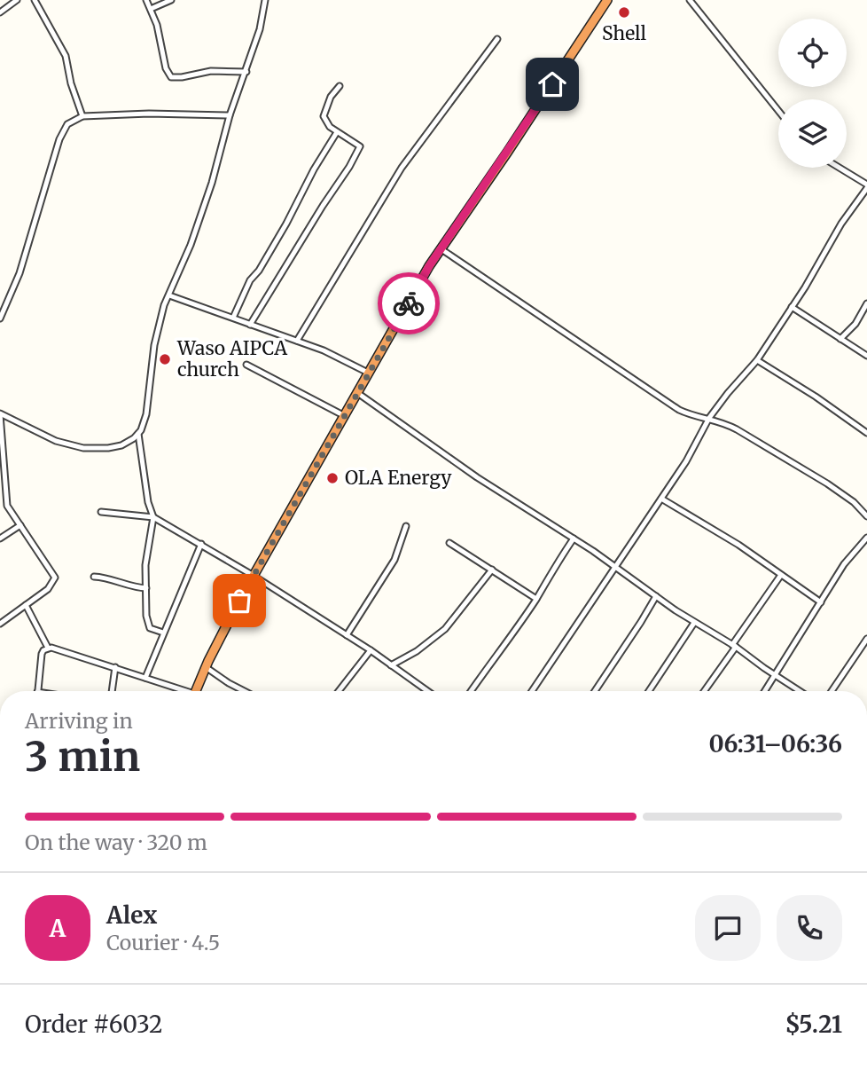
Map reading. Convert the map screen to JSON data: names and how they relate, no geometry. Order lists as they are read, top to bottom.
{
  "places": ["Shell", "Waso AIPCA church", "OLA Energy"],
  "page": {
    "heading": ["3 min", "Arriving in", "06:31–06:36"],
    "panel": [
      "Alex",
      "Courier · 4.5",
      "Order #6032",
      "$5.21"
    ],
    "bar": "On the way · 320 m",
    "round": "A"
  }
}
